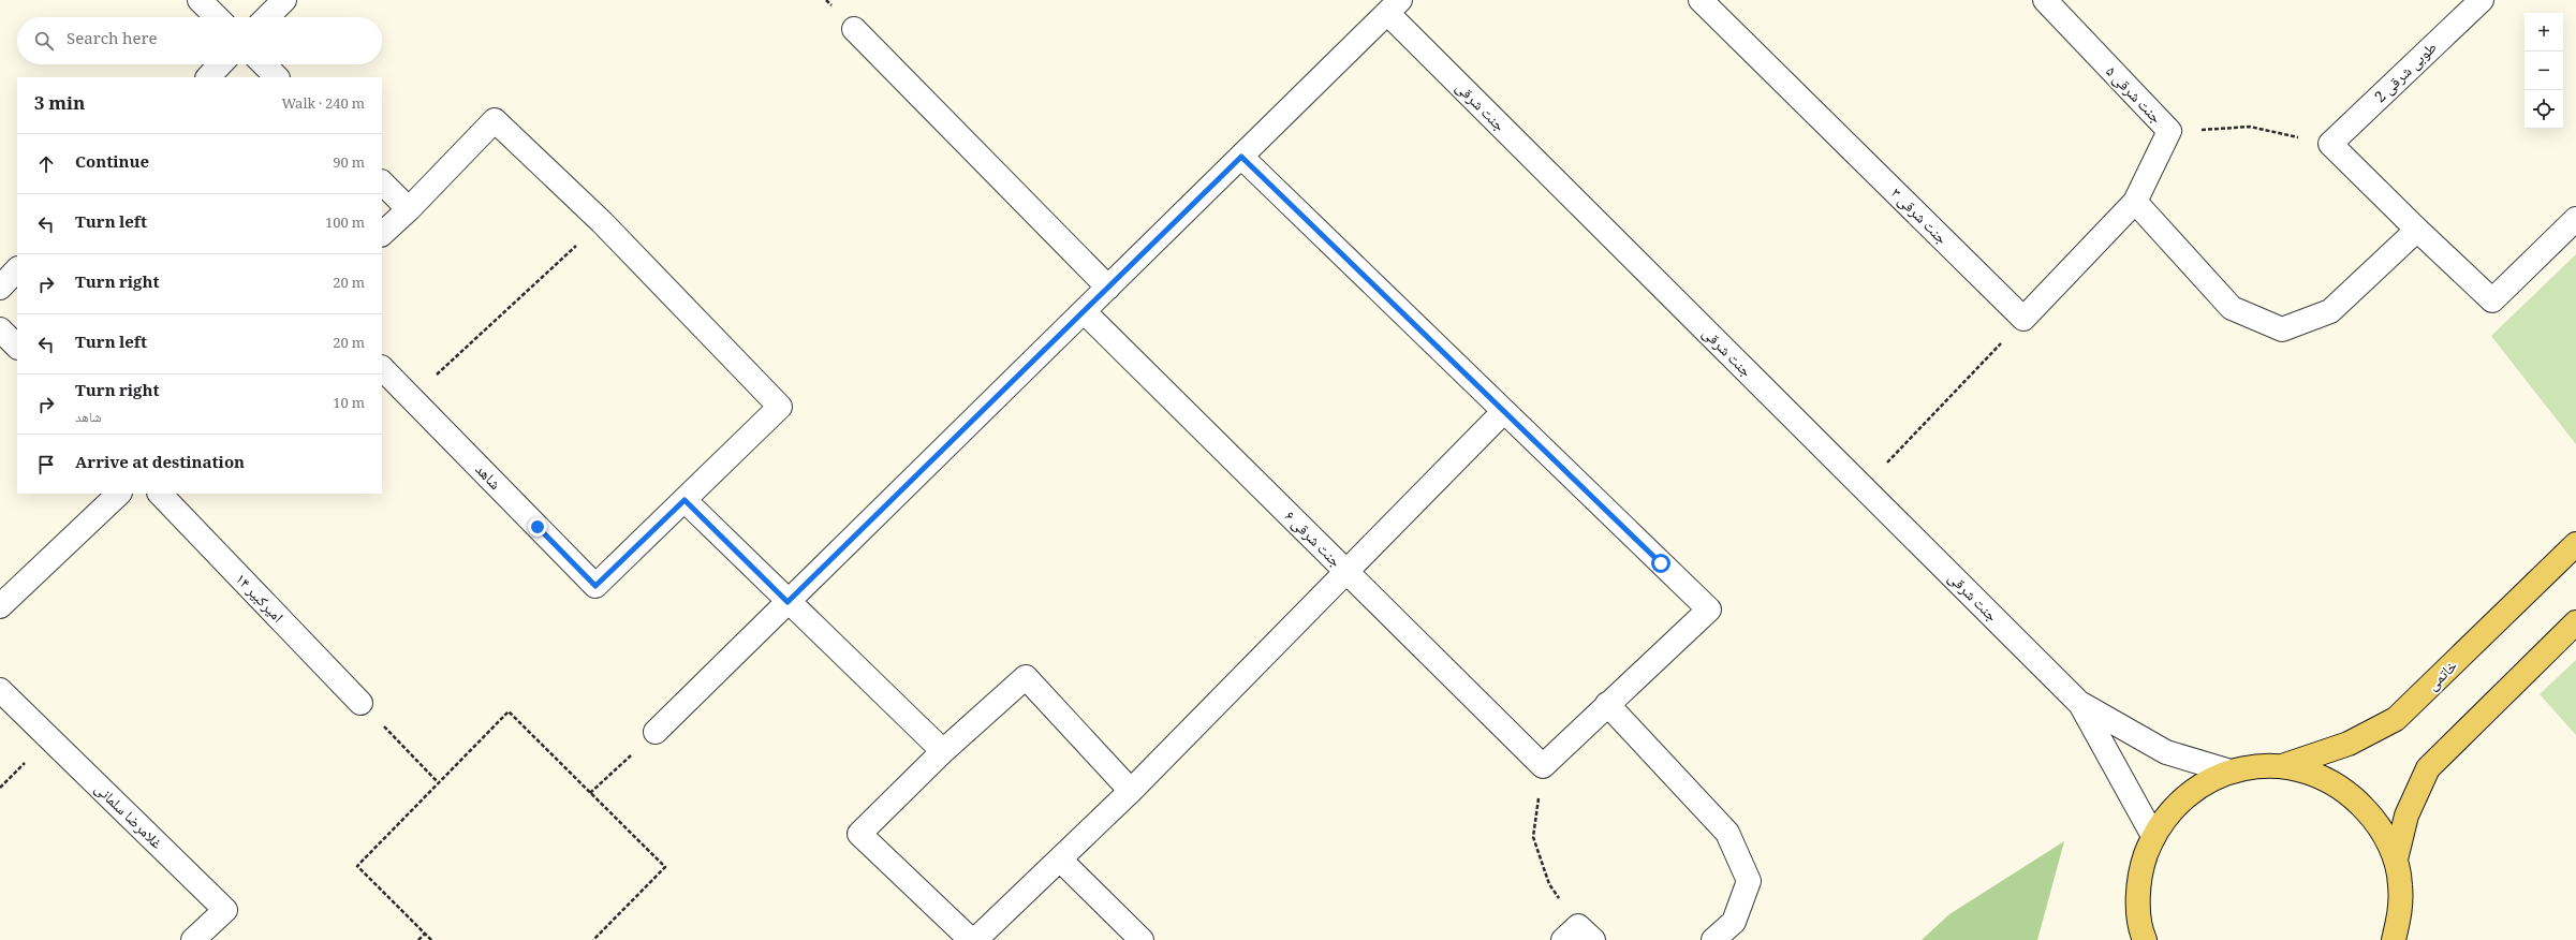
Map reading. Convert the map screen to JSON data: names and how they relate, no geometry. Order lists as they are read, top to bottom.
{
  "streets": {
    "main road": ["خاتمی"],
    "street": [
      "طوبی شرقی 2",
      "جنت شرقی ۵",
      "جنت شرقی",
      "جنت شرقی ۳",
      "شاهد",
      "جنت شرقی ۶",
      "امیرکبیر ۱۴",
      "غلامرضا سلمانی"
    ]
  },
  "page": {
    "map_buttons": ["+", "−"],
    "search": "Search here",
    "heading": ["3 min", "Walk · 240 m"],
    "list": [
      ["Continue", "90 m"],
      ["Turn left", "100 m"],
      ["Turn right", "20 m"],
      ["Turn left", "20 m"],
      ["Turn right", "شاهد", "10 m"],
      "Arrive at destination"
    ]
  }
}
